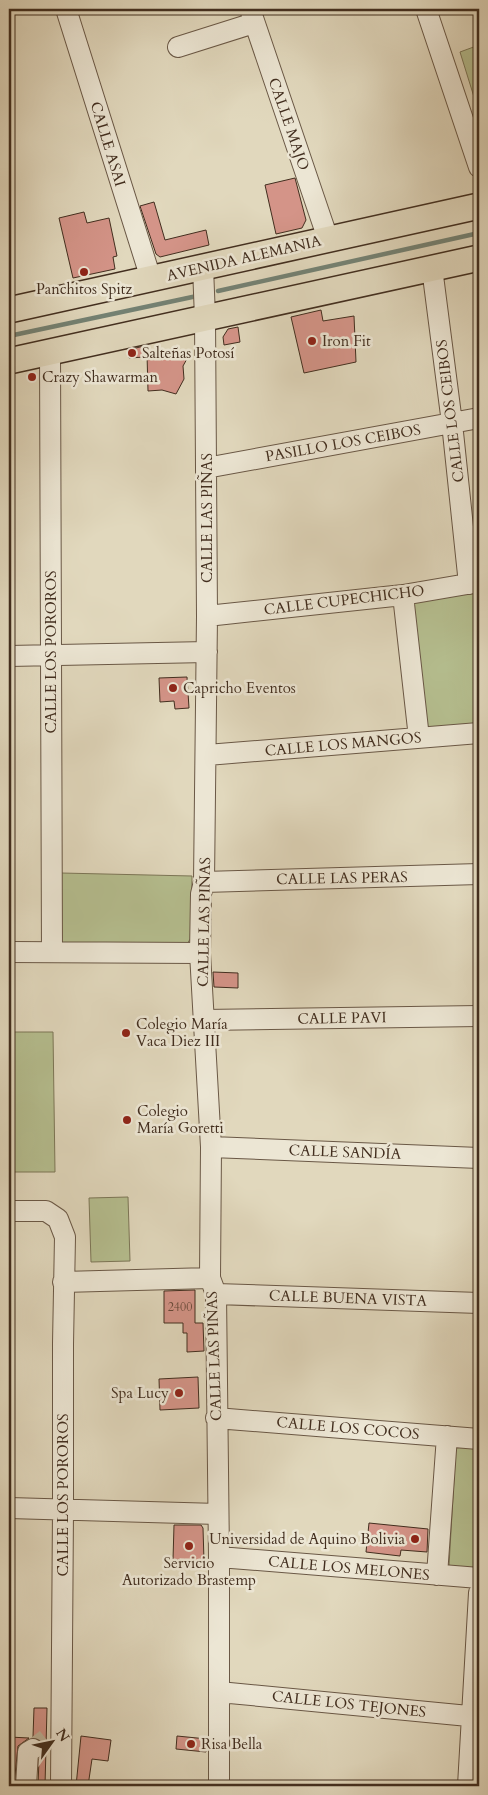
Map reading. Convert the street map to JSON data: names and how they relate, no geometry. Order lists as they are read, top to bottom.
{
  "streets": {
    "main road": ["AVENIDA ALEMANIA"],
    "street": [
      "CALLE MAJO",
      "CALLE ASAI",
      "CALLE LOS CEIBOS",
      "PASILLO LOS CEIBOS",
      "CALLE LAS PIÑAS",
      "CALLE CUPECHICHO",
      "CALLE LOS POROROS",
      "CALLE LOS MANGOS",
      "CALLE LAS PERAS",
      "CALLE PAVI",
      "CALLE SANDÍA",
      "CALLE BUENA VISTA",
      "CALLE LOS COCOS",
      "CALLE LOS MELONES",
      "CALLE LOS TEJONES"
    ]
  },
  "crossings": [
    ["CALLE MAJO", "AVENIDA ALEMANIA"],
    ["CALLE ASAI", "AVENIDA ALEMANIA"],
    ["AVENIDA ALEMANIA", "CALLE LAS PIÑAS"],
    ["CALLE LOS CEIBOS", "PASILLO LOS CEIBOS"],
    ["CALLE LOS CEIBOS", "CALLE CUPECHICHO"],
    ["PASILLO LOS CEIBOS", "CALLE LAS PIÑAS"],
    ["CALLE LAS PIÑAS", "CALLE CUPECHICHO"],
    ["CALLE LAS PIÑAS", "CALLE LOS MANGOS"],
    ["CALLE LAS PIÑAS", "CALLE LAS PERAS"],
    ["CALLE LAS PIÑAS", "CALLE PAVI"],
    ["CALLE LAS PIÑAS", "CALLE SANDÍA"],
    ["CALLE LAS PIÑAS", "CALLE BUENA VISTA"],
    ["CALLE LAS PIÑAS", "CALLE LOS COCOS"],
    ["CALLE LAS PIÑAS", "CALLE LOS MELONES"],
    ["CALLE LAS PIÑAS", "CALLE LOS TEJONES"],
    ["CALLE LOS POROROS", "CALLE BUENA VISTA"]
  ],
  "places": [
    "Panchitos Spitz",
    "Iron Fit",
    "Salteñas Potosí",
    "Crazy Shawarman",
    "Capricho Eventos",
    "Colegio María Vaca Diez III",
    "Colegio María Goretti",
    "Spa Lucy",
    "Universidad de Aquino Bolivia",
    "Servicio Autorizado Brastemp",
    "Risa Bella"
  ],
  "house_numbers": ["2400"],
  "north": "top right"
}
